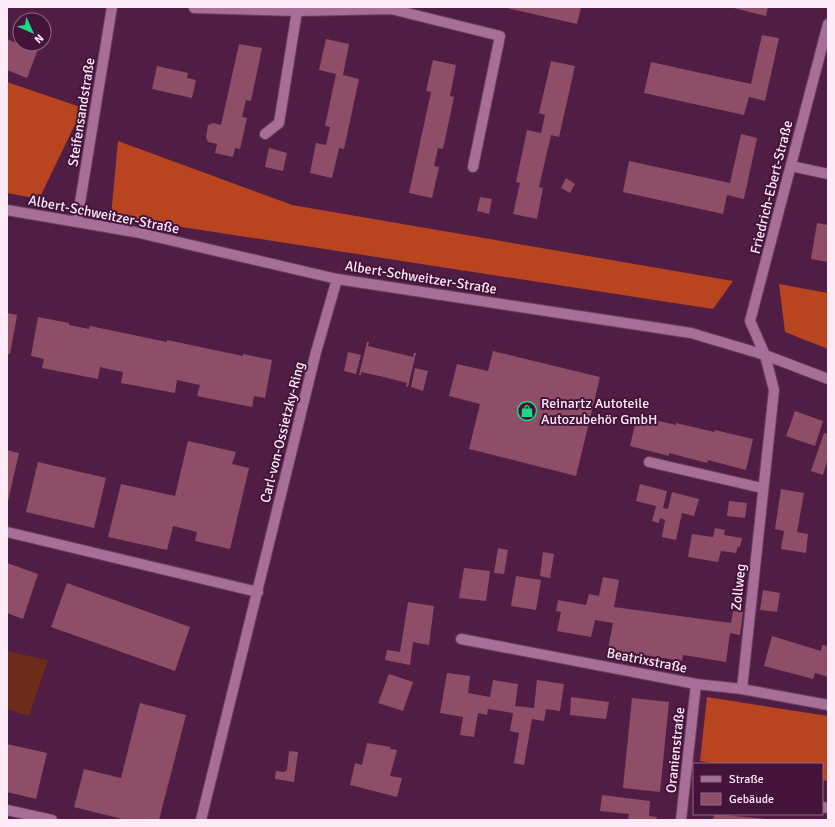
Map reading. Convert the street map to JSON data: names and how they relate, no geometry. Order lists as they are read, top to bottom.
{
  "streets": {
    "street": [
      "Steifensandstraße",
      "Friedrich-Ebert-Straße",
      "Albert-Schweitzer-Straße",
      "Carl-von-Ossietzky-Ring",
      "Zollweg",
      "Beatrixstraße",
      "Oranienstraße"
    ]
  },
  "crossings": [
    ["Steifensandstraße", "Albert-Schweitzer-Straße"],
    ["Friedrich-Ebert-Straße", "Albert-Schweitzer-Straße"],
    ["Friedrich-Ebert-Straße", "Zollweg"],
    ["Albert-Schweitzer-Straße", "Carl-von-Ossietzky-Ring"],
    ["Albert-Schweitzer-Straße", "Zollweg"],
    ["Zollweg", "Beatrixstraße"],
    ["Beatrixstraße", "Oranienstraße"]
  ],
  "places": {
    "shop": ["Reinartz Autoteile Autozubehör GmbH"]
  },
  "legend": ["Straße", "Gebäude"],
  "north": "bottom right"
}
